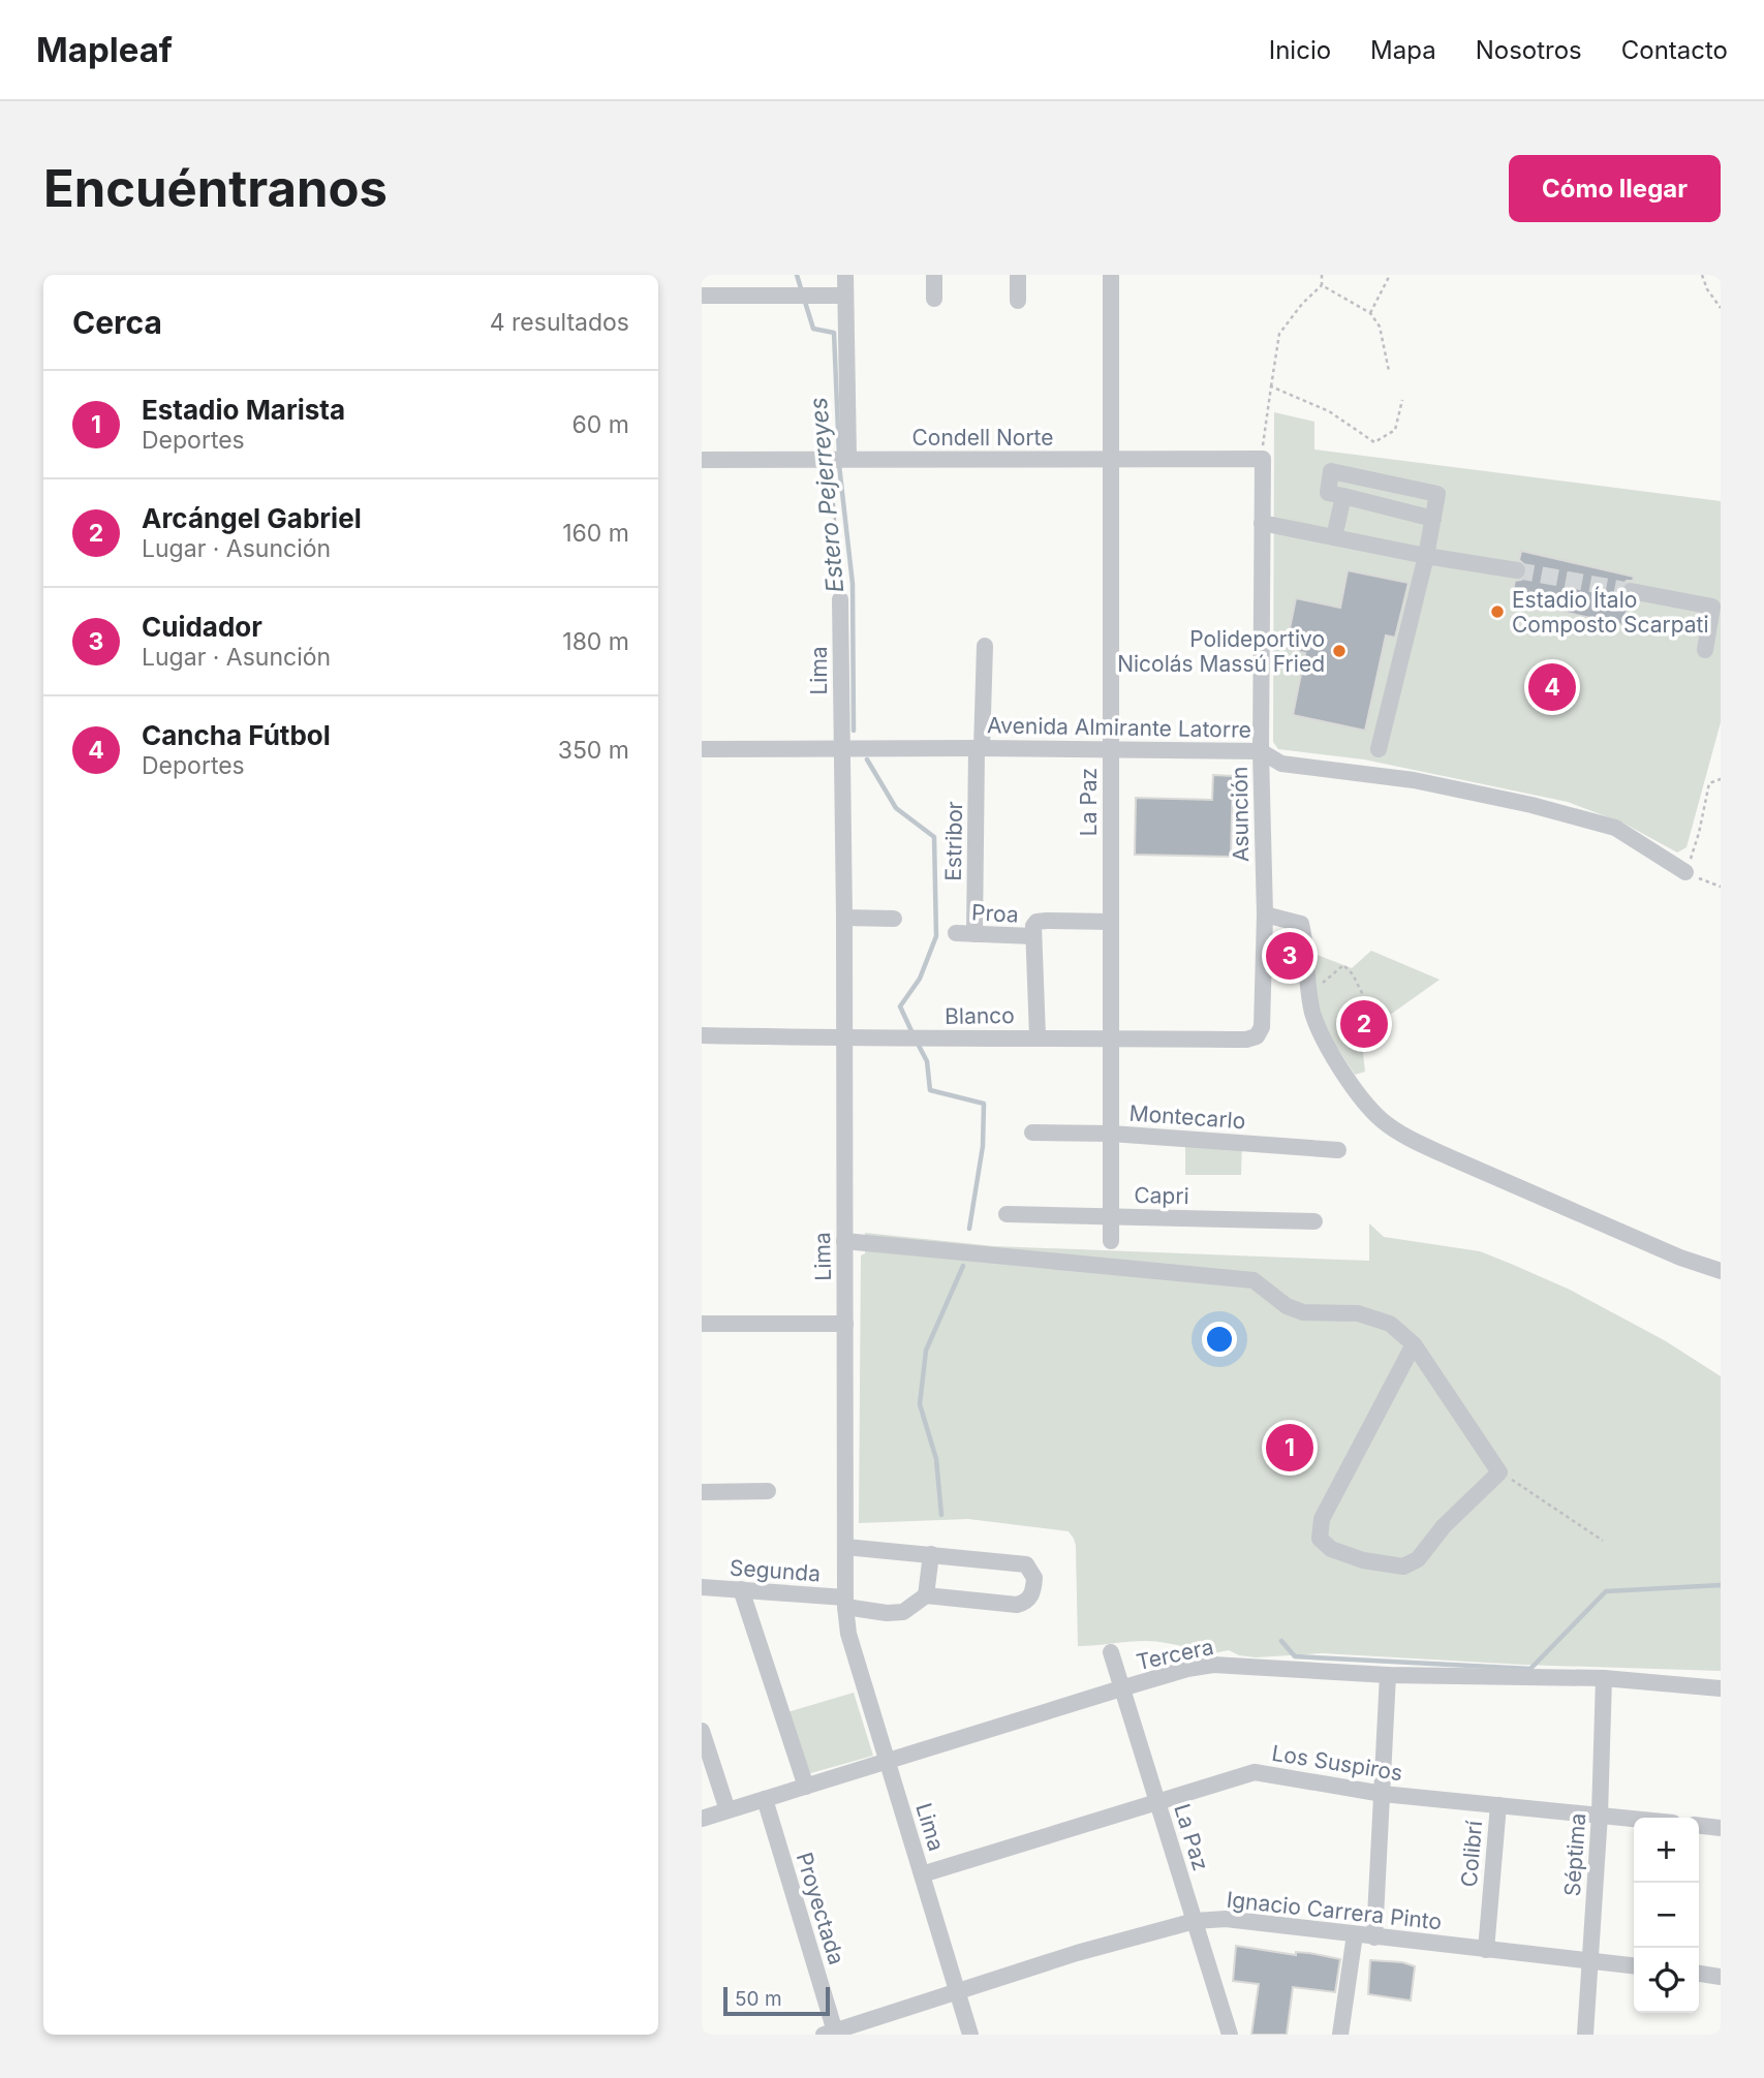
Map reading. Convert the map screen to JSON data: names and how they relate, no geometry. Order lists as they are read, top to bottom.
{
  "streets": {
    "street": [
      "Condell Norte",
      "Lima",
      "Avenida Almirante Latorre",
      "La Paz",
      "Asunción",
      "Estribor",
      "Proa",
      "Blanco",
      "Montecarlo",
      "Capri",
      "Segunda",
      "Tercera",
      "Los Suspiros",
      "Colibrí",
      "Séptima",
      "Proyectada",
      "Ignacio Carrera Pinto"
    ]
  },
  "crossings": [
    ["Condell Norte", "La Paz"],
    ["Condell Norte", "Asunción"],
    ["Lima", "Avenida Almirante Latorre"],
    ["Lima", "Blanco"],
    ["Lima", "Segunda"],
    ["Lima", "Tercera"],
    ["Lima", "Los Suspiros"],
    ["Lima", "Ignacio Carrera Pinto"],
    ["Avenida Almirante Latorre", "La Paz"],
    ["Avenida Almirante Latorre", "Asunción"],
    ["Avenida Almirante Latorre", "Estribor"],
    ["La Paz", "Proa"],
    ["La Paz", "Blanco"],
    ["La Paz", "Montecarlo"],
    ["La Paz", "Capri"],
    ["La Paz", "Tercera"],
    ["La Paz", "Los Suspiros"],
    ["La Paz", "Ignacio Carrera Pinto"],
    ["Asunción", "Blanco"],
    ["Estribor", "Proa"],
    ["Tercera", "Séptima"],
    ["Tercera", "Proyectada"],
    ["Los Suspiros", "Colibrí"],
    ["Los Suspiros", "Séptima"],
    ["Colibrí", "Ignacio Carrera Pinto"],
    ["Séptima", "Ignacio Carrera Pinto"],
    ["Proyectada", "Ignacio Carrera Pinto"]
  ],
  "water": ["Estero Pejerreyes"],
  "places": ["Estadio Ítalo Composto Scarpati", "Polideportivo Nicolás Massú Fried"],
  "scale_bar": "50 m",
  "page": {
    "header": "Mapleaf",
    "nav": [
      "Inicio",
      "Mapa",
      "Nosotros",
      "Contacto"
    ],
    "buttons": "Cómo llegar",
    "title": "Encuéntranos",
    "heading": ["Cerca", "4 resultados"],
    "list": [
      {
        "mark": "1",
        "name": "Estadio Marista",
        "note": "Deportes",
        "value": "60 m"
      },
      {
        "mark": "2",
        "name": "Arcángel Gabriel",
        "note": "Lugar · Asunción",
        "value": "160 m"
      },
      {
        "mark": "3",
        "name": "Cuidador",
        "note": "Lugar · Asunción",
        "value": "180 m"
      },
      {
        "mark": "4",
        "name": "Cancha Fútbol",
        "note": "Deportes",
        "value": "350 m"
      }
    ],
    "pins": [
      "4",
      "3",
      "2",
      "1"
    ],
    "map_buttons": ["+", "−"],
    "scale": "50 m"
  }
}
